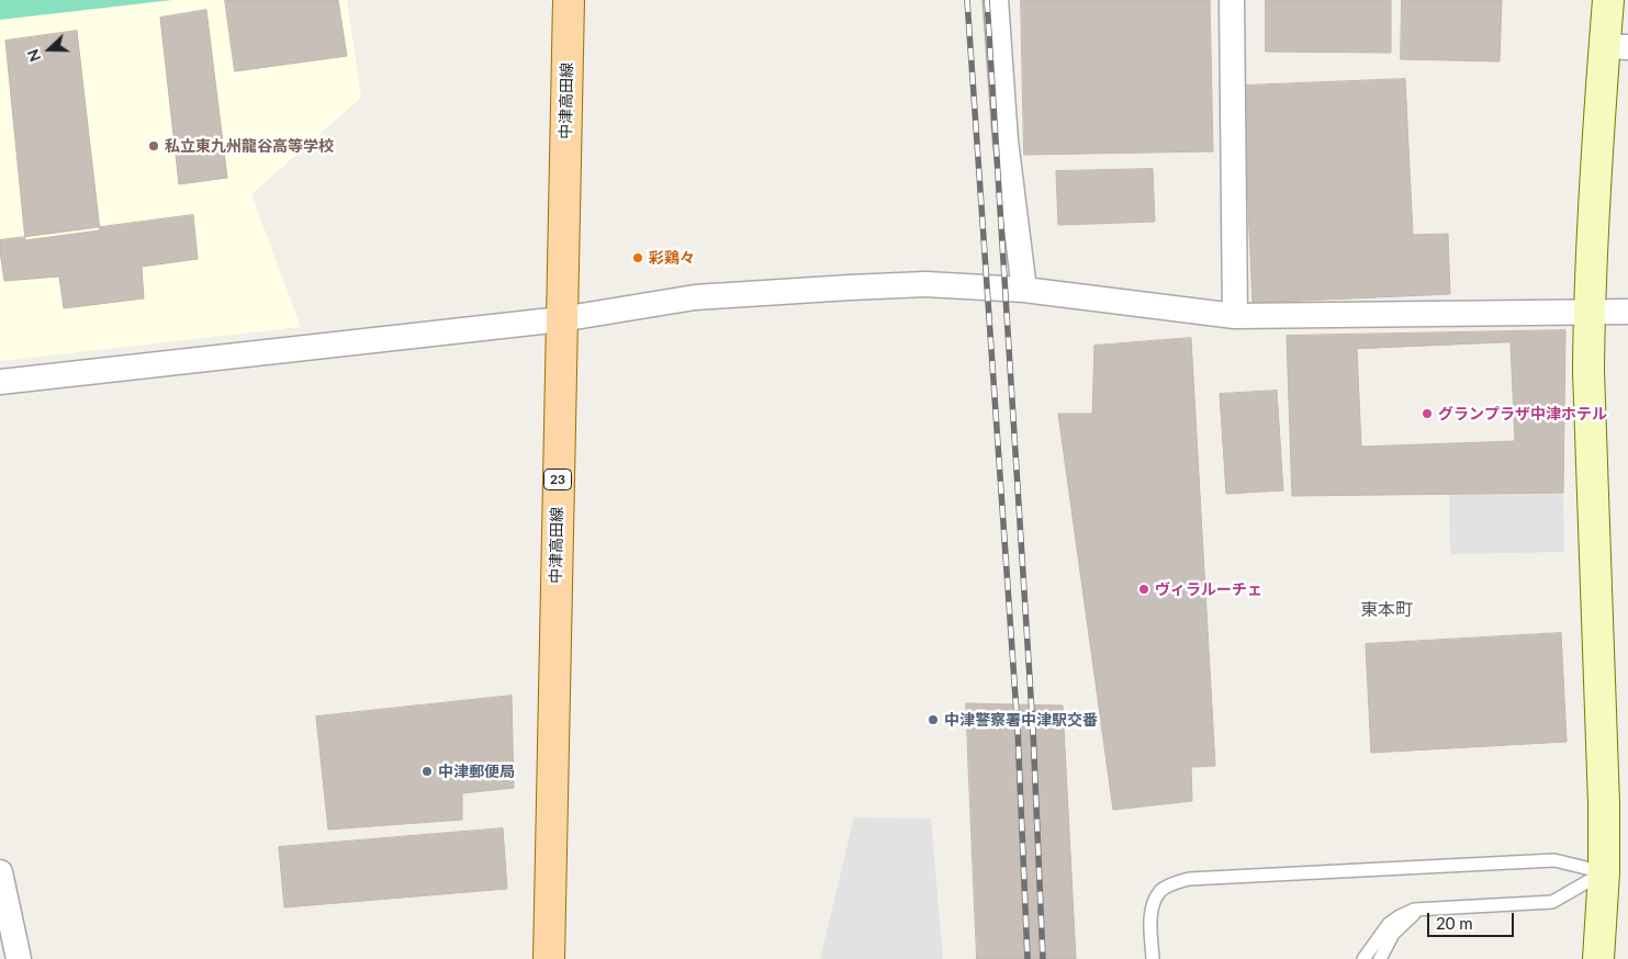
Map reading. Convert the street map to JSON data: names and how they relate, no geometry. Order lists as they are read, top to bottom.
{
  "streets": {
    "main road": ["中津高田線", "23"]
  },
  "districts": ["東本町"],
  "places": [
    "私立東九州龍谷高等学校",
    "彩鶏々",
    "グランプラザ中津ホテル",
    "ヴィラルーチェ",
    "中津警察署中津駅交番",
    "中津郵便局"
  ],
  "scale_bar": "20 m",
  "north": "left"
}
